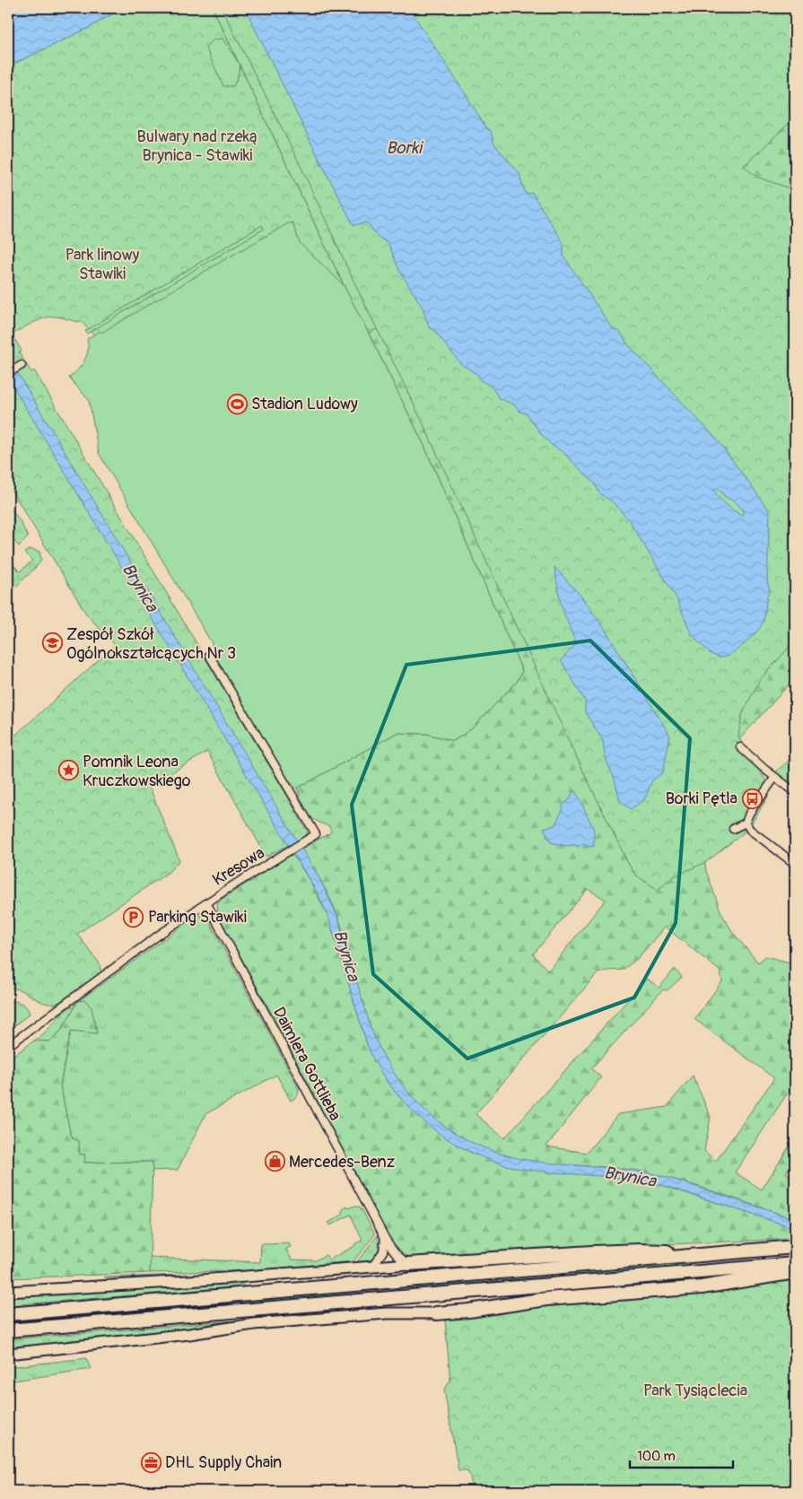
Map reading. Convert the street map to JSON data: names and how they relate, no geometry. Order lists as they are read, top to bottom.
{
  "streets": {
    "street": ["Kresowa", "Daimlera Gottlieba"]
  },
  "crossings": [
    ["Kresowa", "Daimlera Gottlieba"]
  ],
  "water": ["Borki", "Brynica"],
  "parks": ["Bulwary nad rzeką Brynica - Stawiki", "Park linowy Stawiki", "Park Tysiąclecia"],
  "places": {
    "sports": ["Stadion Ludowy"],
    "school or university": ["Zespół Szkół Ogólnokształcących Nr 3"],
    "place": ["Pomnik Leona Kruczkowskiego"],
    "bus stop": ["Borki Pętla"],
    "parking": ["Parking Stawiki"],
    "shop": ["Mercedes-Benz"],
    "office": ["DHL Supply Chain"]
  },
  "scale_bar": "100 m"
}
